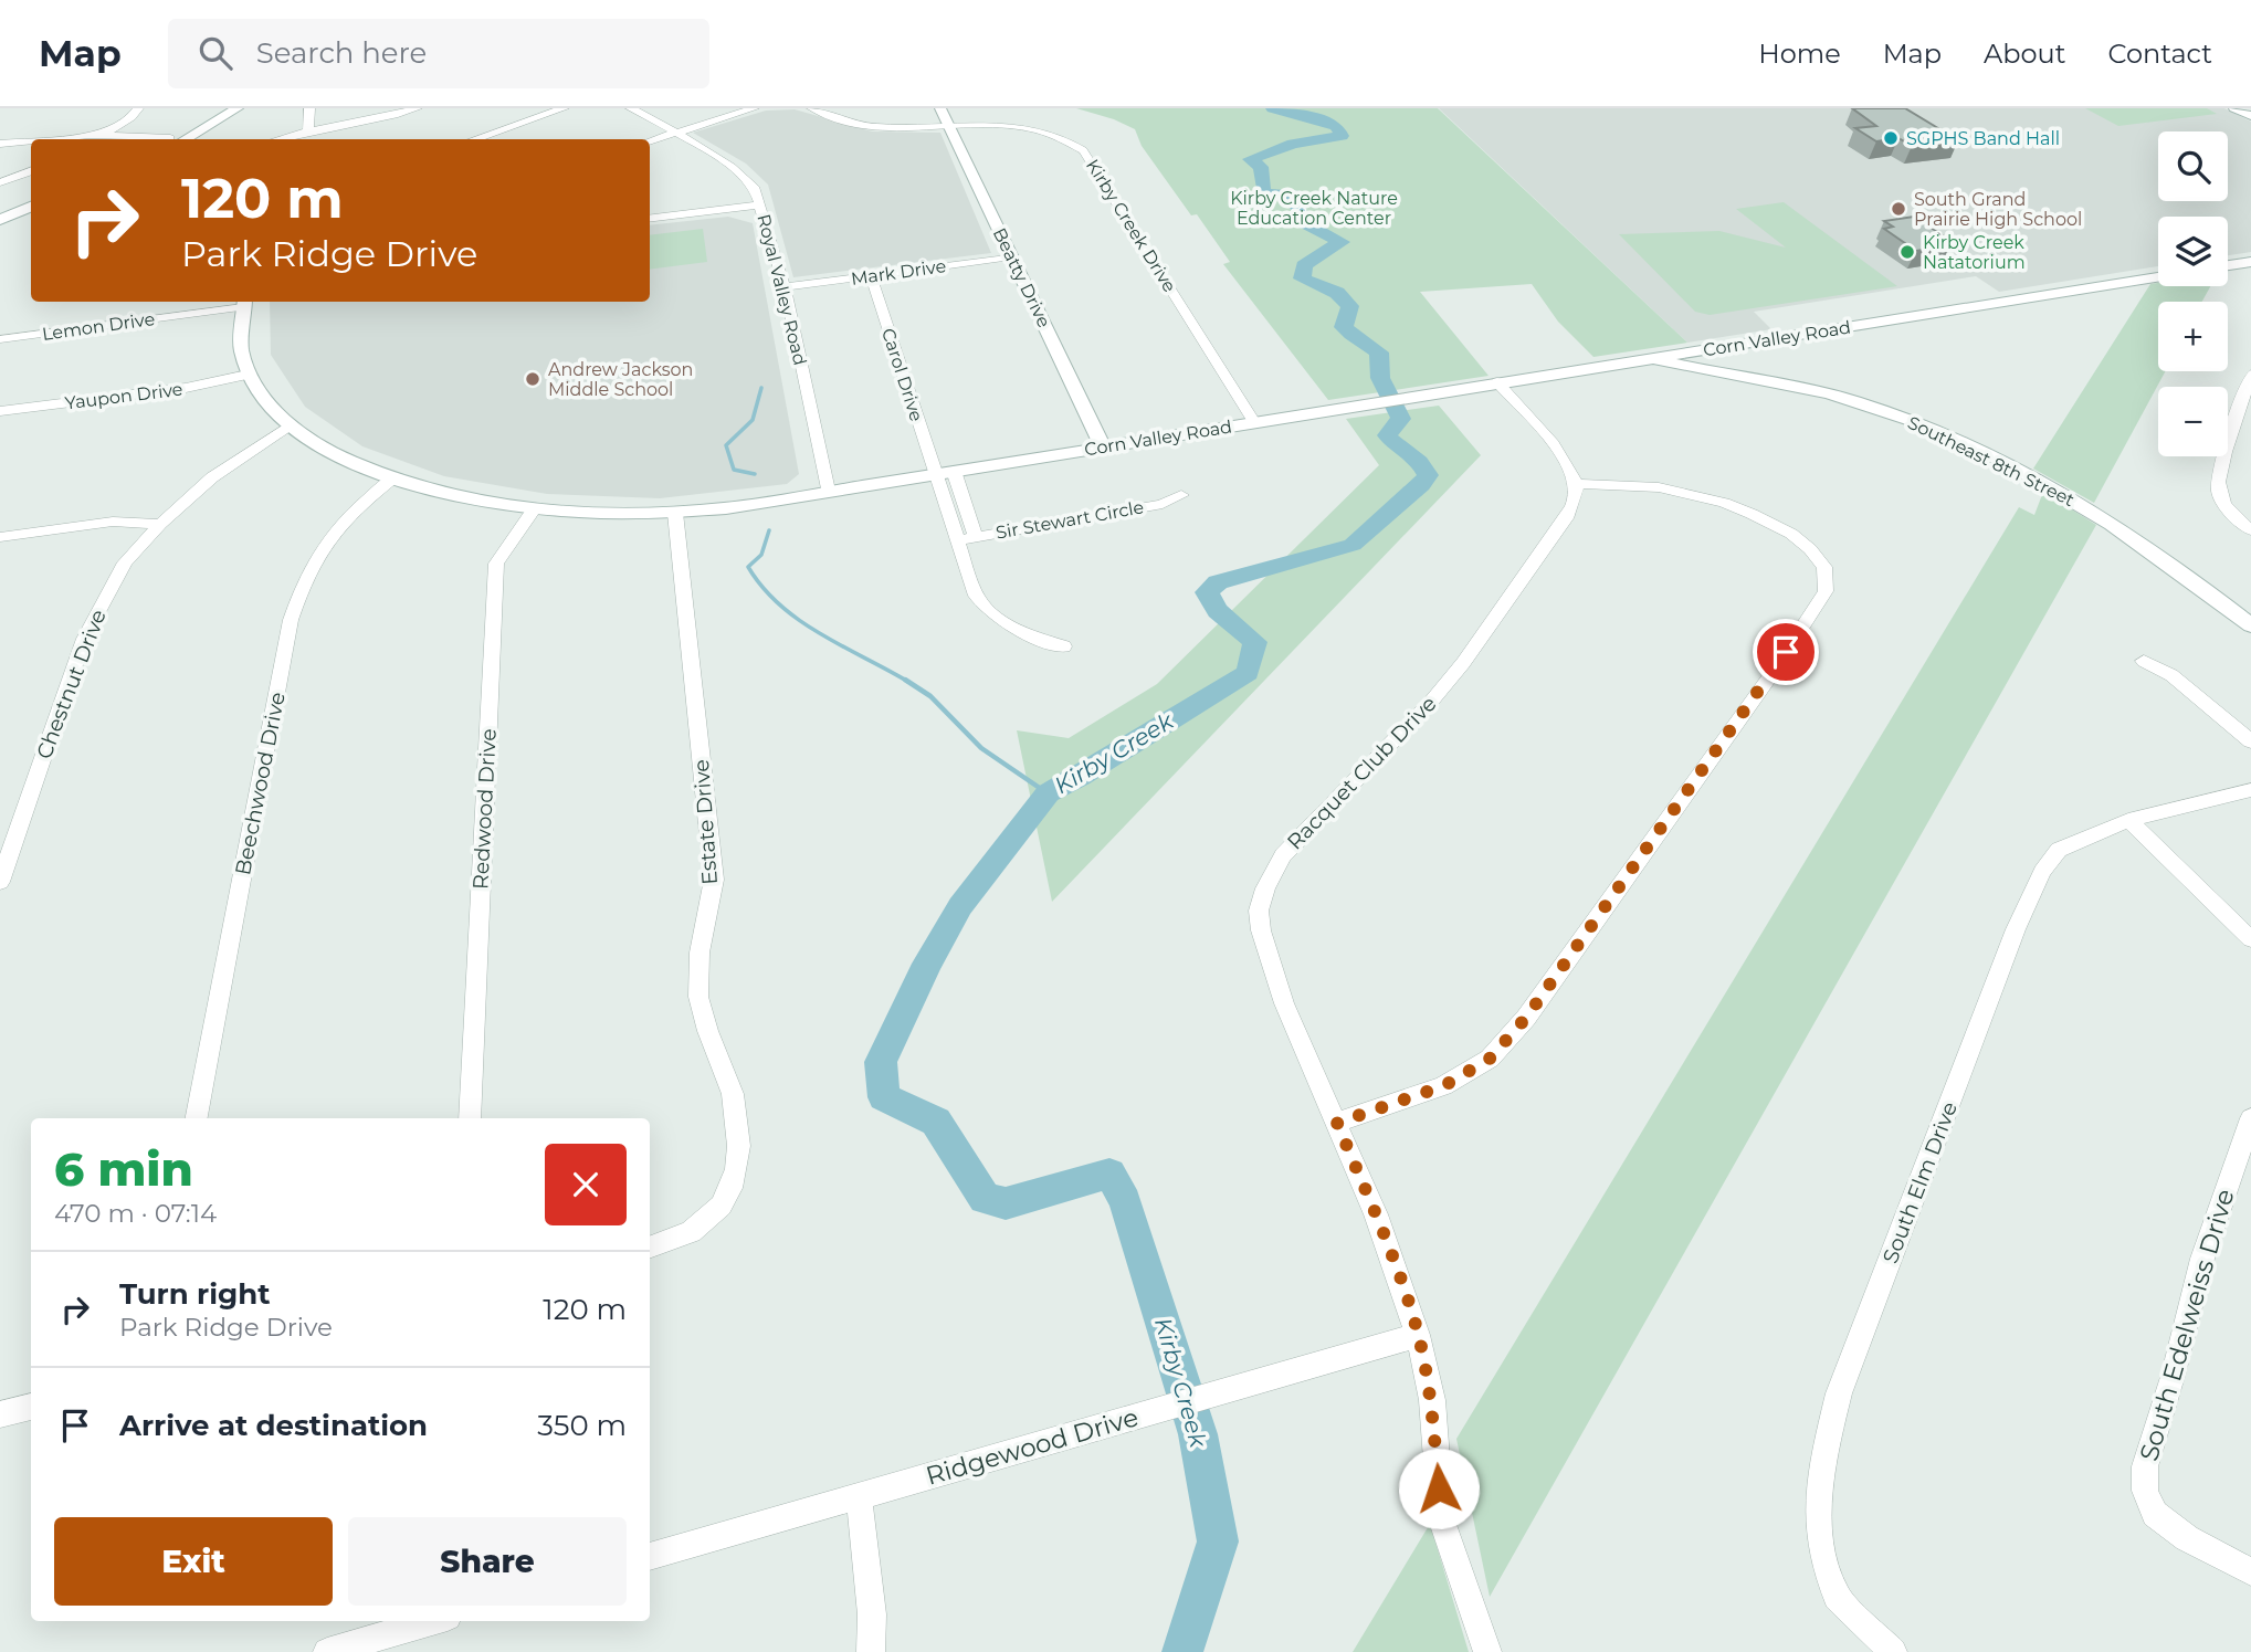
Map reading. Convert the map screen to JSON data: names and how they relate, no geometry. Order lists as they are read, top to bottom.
{
  "streets": {
    "main road": ["Beatty Drive", "Corn Valley Road", "Southeast 8th Street"],
    "street": [
      "Kirby Creek Drive",
      "Mark Drive",
      "Royal Valley Road",
      "Lemon Drive",
      "Carol Drive",
      "Yaupon Drive",
      "Sir Stewart Circle",
      "Chestnut Drive",
      "Racquet Club Drive",
      "Beechwood Drive",
      "Redwood Drive",
      "Estate Drive",
      "South Elm Drive",
      "South Edelweiss Drive",
      "Ridgewood Drive"
    ]
  },
  "crossings": [
    ["Kirby Creek Drive", "Beatty Drive"],
    ["Kirby Creek Drive", "Corn Valley Road"],
    ["Mark Drive", "Beatty Drive"],
    ["Mark Drive", "Royal Valley Road"],
    ["Mark Drive", "Carol Drive"],
    ["Beatty Drive", "Corn Valley Road"],
    ["Royal Valley Road", "Corn Valley Road"],
    ["Lemon Drive", "Corn Valley Road"],
    ["Corn Valley Road", "Carol Drive"],
    ["Corn Valley Road", "Yaupon Drive"],
    ["Corn Valley Road", "Southeast 8th Street"],
    ["Corn Valley Road", "Chestnut Drive"],
    ["Corn Valley Road", "Beechwood Drive"],
    ["Corn Valley Road", "Redwood Drive"],
    ["Corn Valley Road", "Estate Drive"],
    ["Carol Drive", "Sir Stewart Circle"],
    ["Racquet Club Drive", "Ridgewood Drive"]
  ],
  "water": ["Kirby Creek"],
  "parks": ["Kirby Creek Nature Education Center"],
  "places": [
    "SGPHS Band Hall",
    "South Grand Prairie High School",
    "Kirby Creek Natatorium",
    "Andrew Jackson Middle School"
  ],
  "page": {
    "header": "Map",
    "search": "Search here",
    "nav": [
      "Home",
      "Map",
      "About",
      "Contact"
    ],
    "map_buttons": ["+", "−"],
    "turn": ["120 m", "Park Ridge Drive"],
    "heading": ["6 min", "470 m · 07:14"],
    "list": [
      {
        "name": "Turn right",
        "note": "Park Ridge Drive",
        "value": "120 m"
      },
      {
        "name": "Arrive at destination",
        "value": "350 m"
      }
    ],
    "buttons": ["Exit", "Share"]
  }
}
